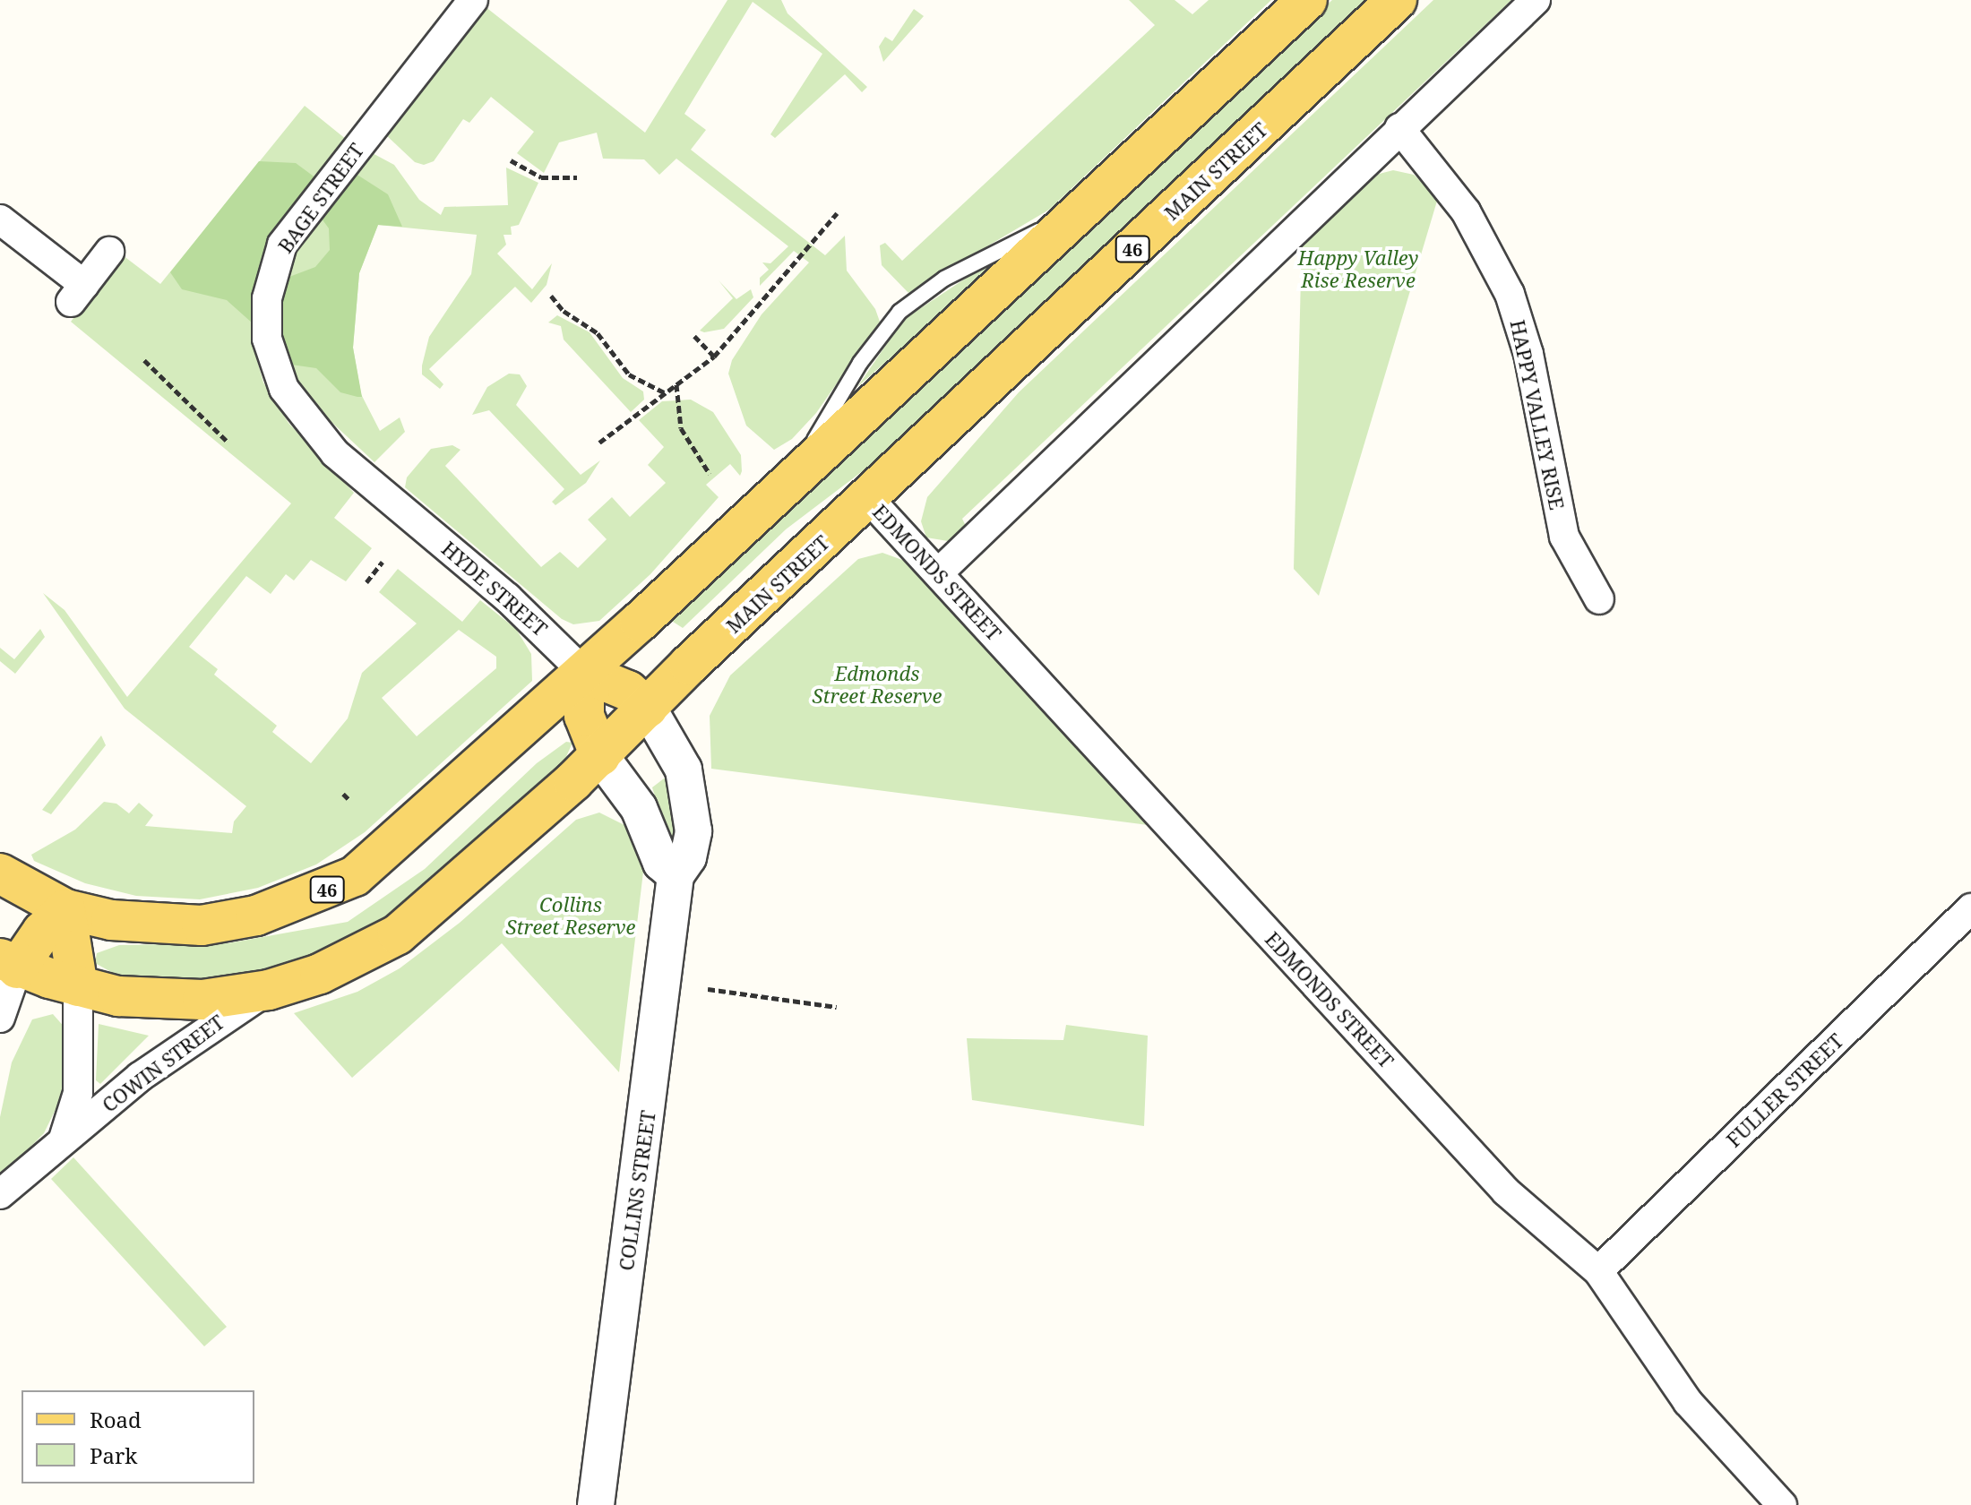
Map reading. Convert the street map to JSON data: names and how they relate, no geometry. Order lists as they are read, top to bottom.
{
  "streets": {
    "main road": ["MAIN STREET", "46", "COLLINS STREET"],
    "street": [
      "BAGE STREET",
      "HAPPY VALLEY RISE",
      "EDMONDS STREET",
      "HYDE STREET",
      "COWIN STREET",
      "FULLER STREET"
    ]
  },
  "crossings": [
    ["MAIN STREET", "46"],
    ["MAIN STREET", "EDMONDS STREET"],
    ["MAIN STREET", "COWIN STREET"],
    ["MAIN STREET", "COLLINS STREET"],
    ["BAGE STREET", "HYDE STREET"],
    ["46", "HYDE STREET"],
    ["46", "COWIN STREET"],
    ["46", "COLLINS STREET"],
    ["EDMONDS STREET", "FULLER STREET"],
    ["HYDE STREET", "COLLINS STREET"]
  ],
  "parks": ["Happy Valley Rise Reserve", "Edmonds Street Reserve", "Collins Street Reserve"],
  "legend": ["Road", "Park"]
}
